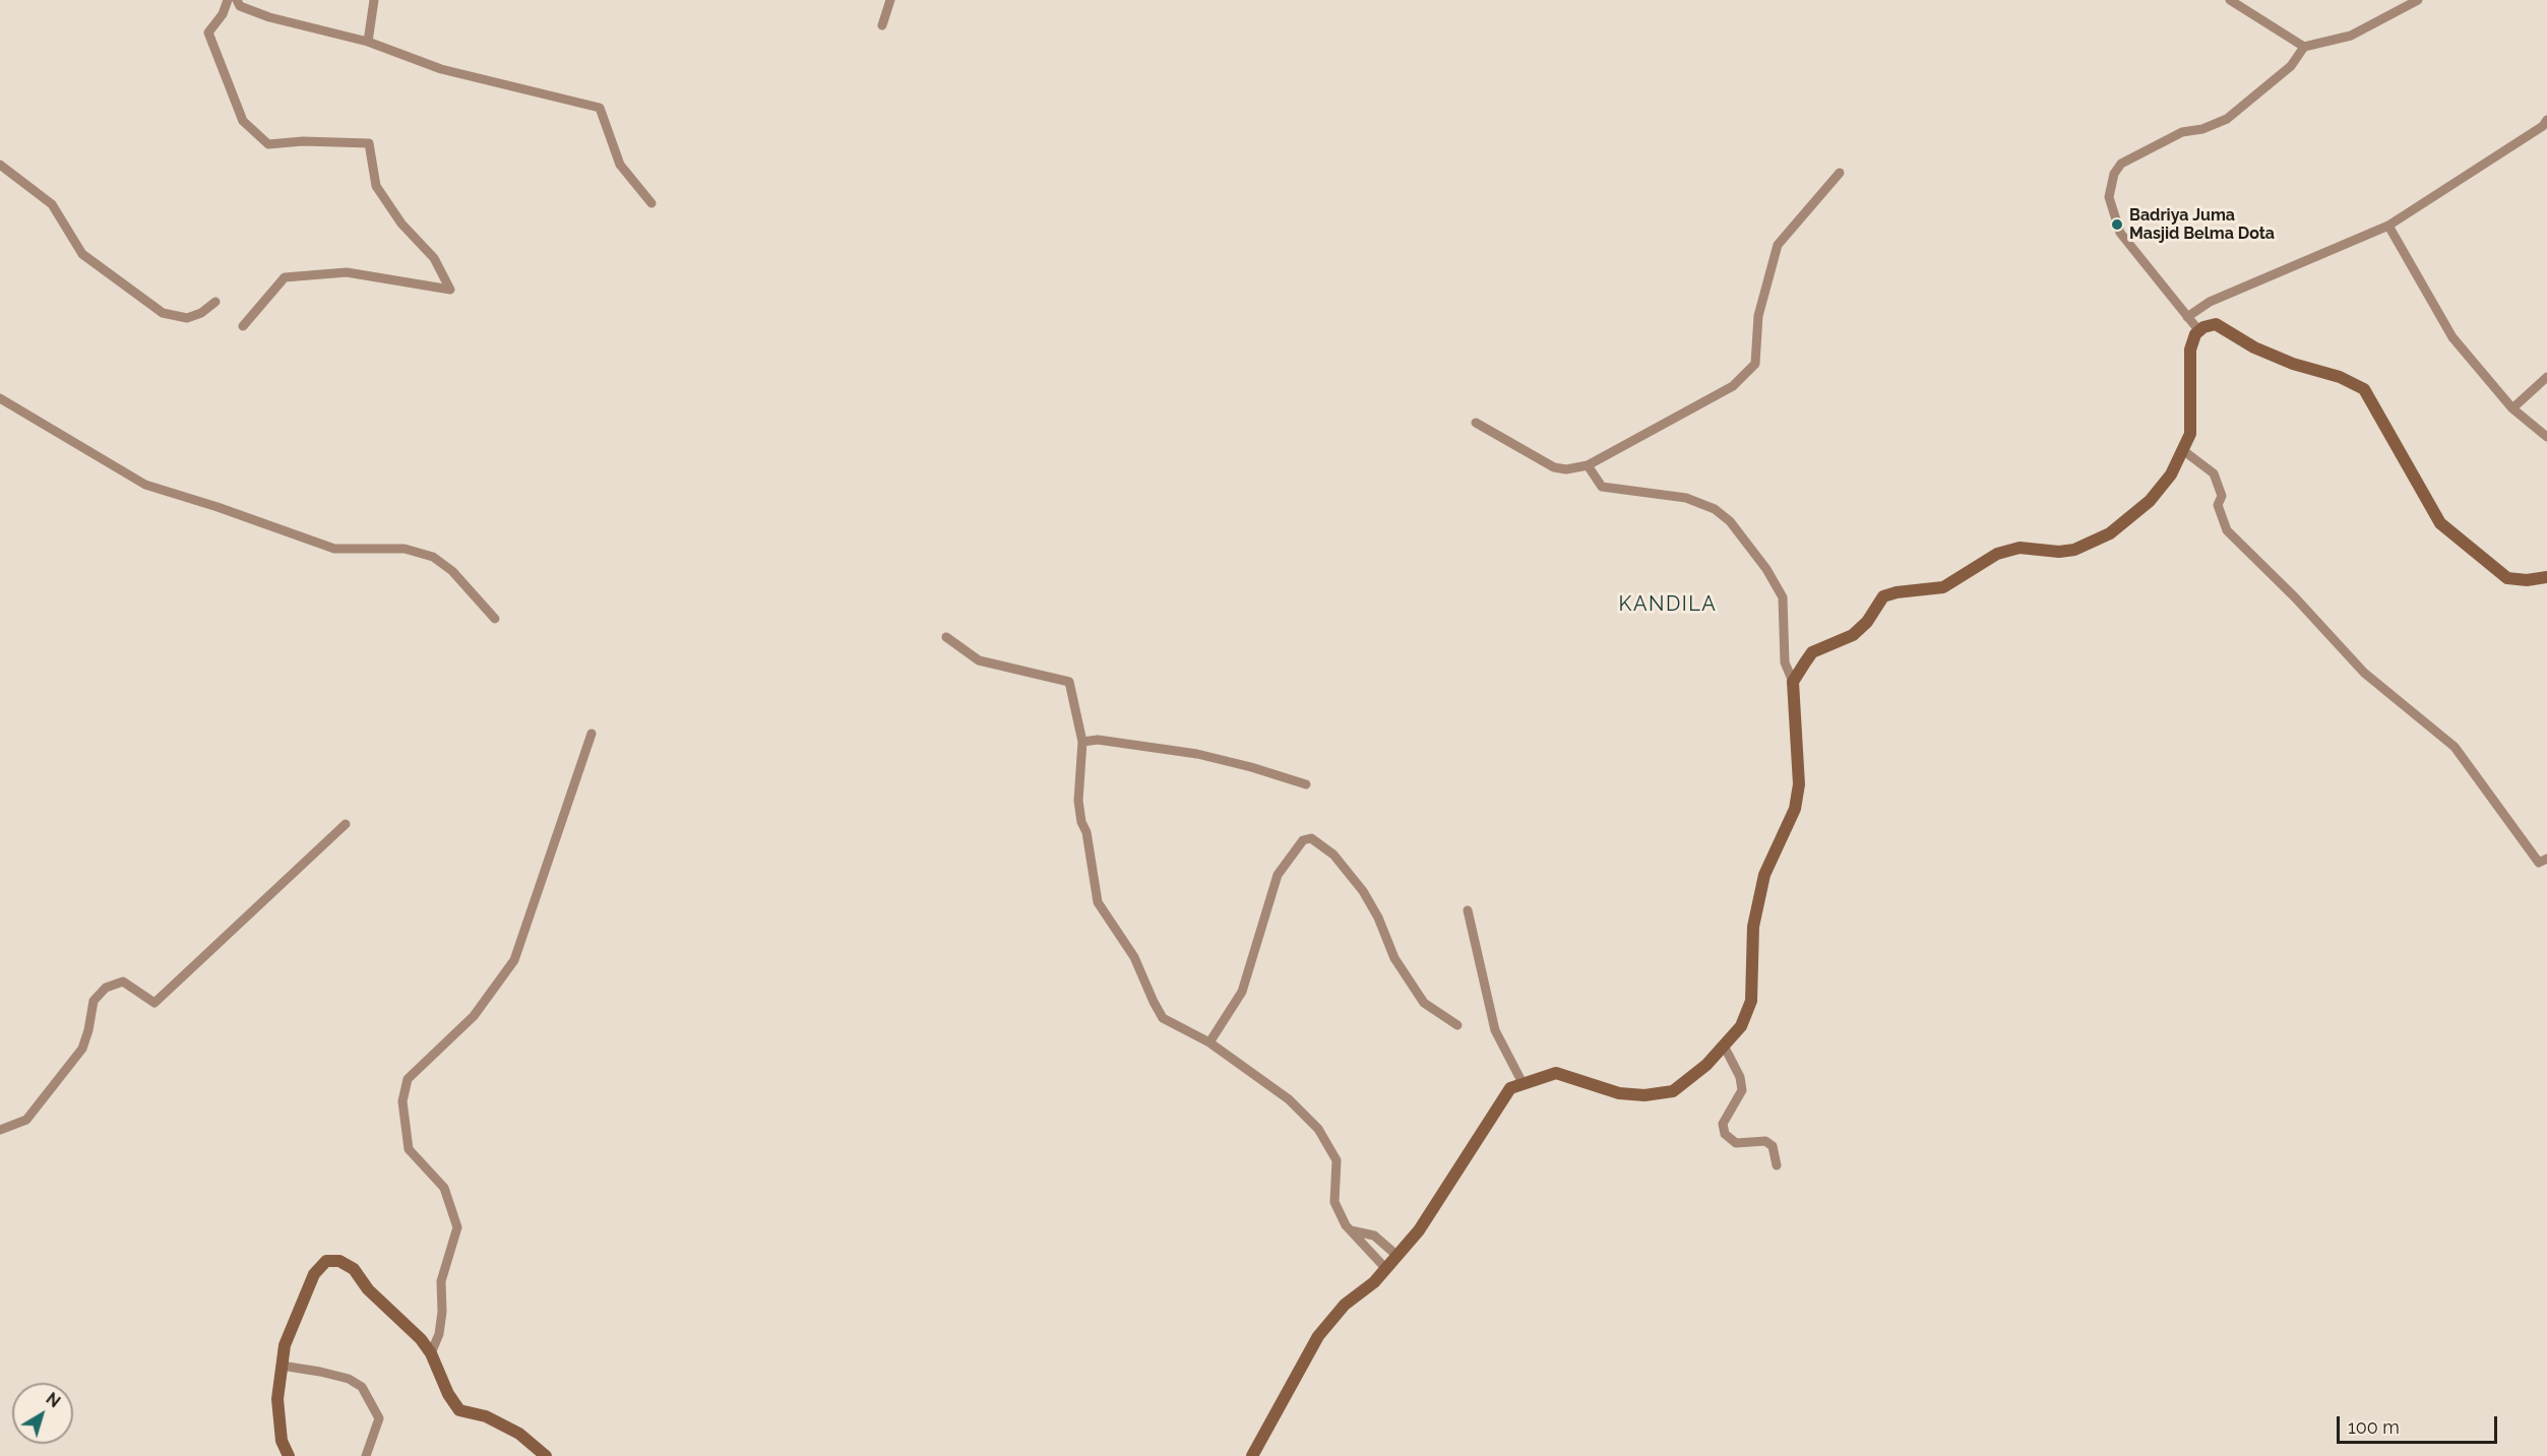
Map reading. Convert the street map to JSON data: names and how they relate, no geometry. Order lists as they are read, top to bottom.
{
  "districts": ["KANDILA"],
  "places": ["Badriya Juma Masjid Belma Dota"],
  "scale_bar": "100 m",
  "north": "top right"
}
